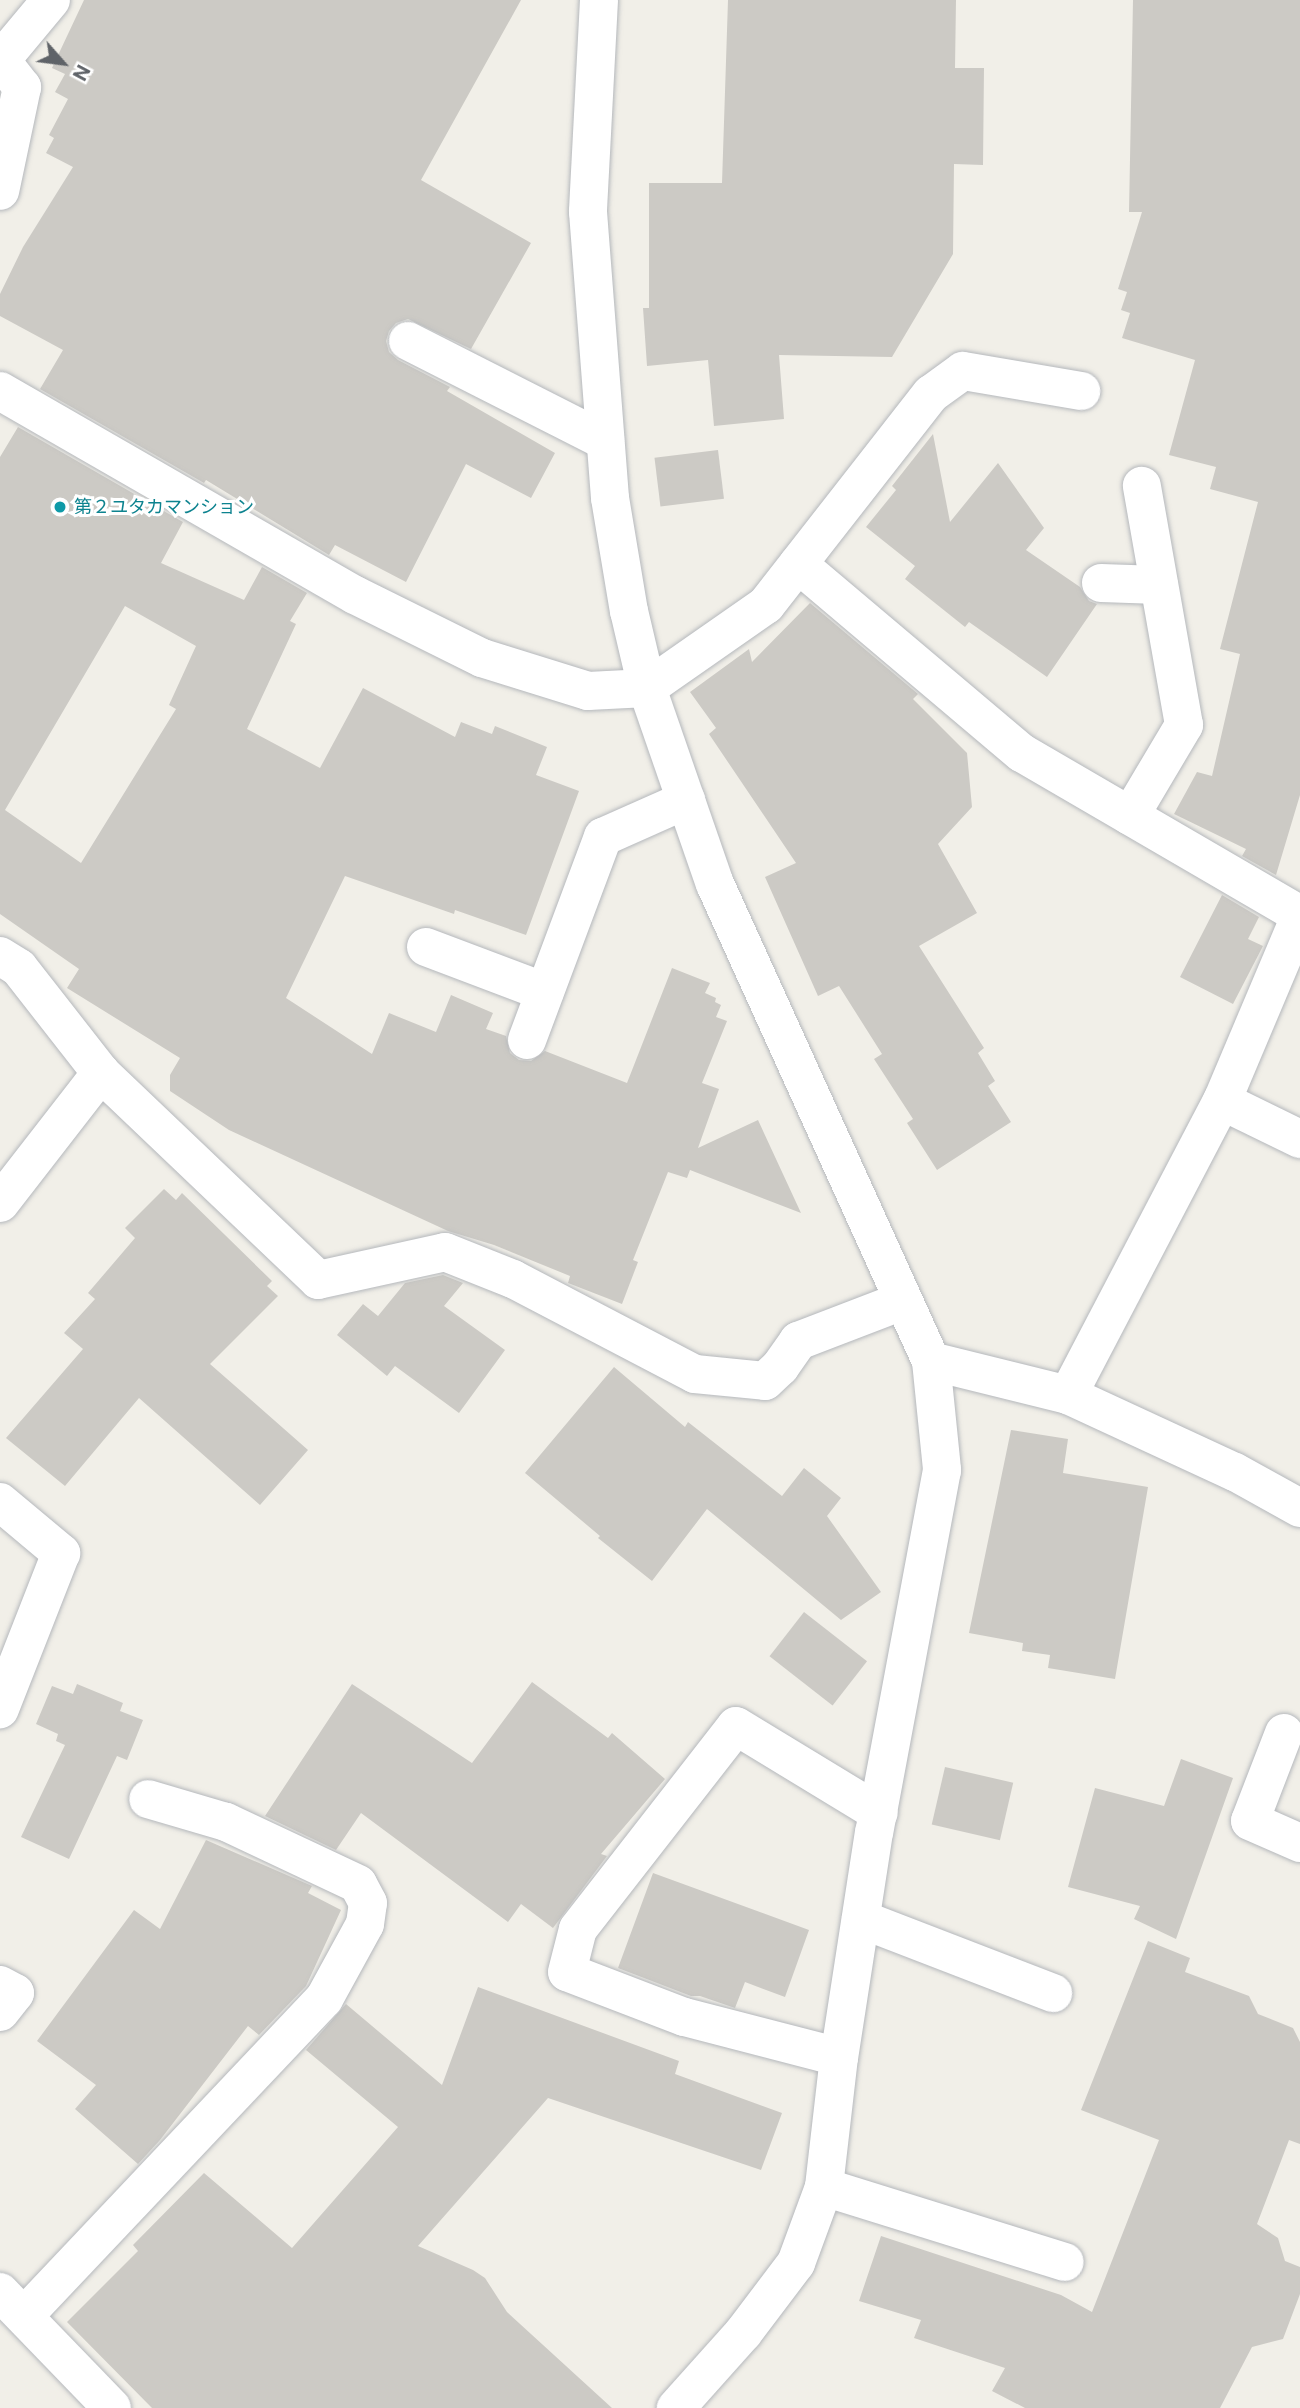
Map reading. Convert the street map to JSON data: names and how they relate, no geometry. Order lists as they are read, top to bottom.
{
  "places": ["第２ユタカマンション"],
  "north": "bottom right"
}
